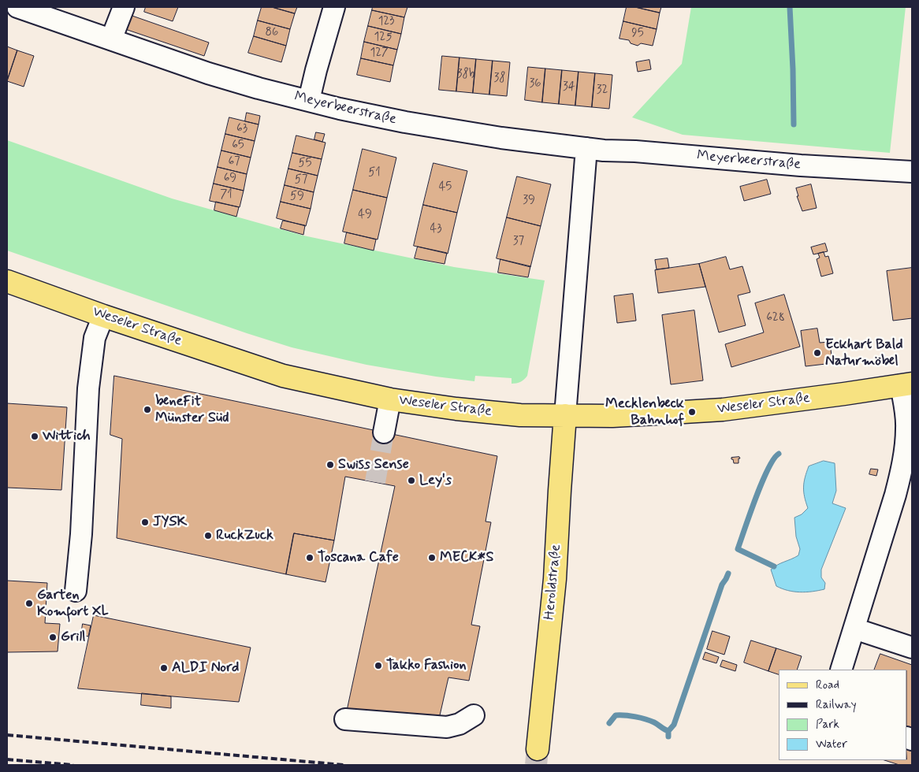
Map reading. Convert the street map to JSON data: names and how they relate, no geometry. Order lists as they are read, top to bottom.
{
  "streets": {
    "main road": ["Weseler Straße", "Heroldstraße"],
    "street": ["Meyerbeerstraße"]
  },
  "crossings": [
    ["Weseler Straße", "Heroldstraße"]
  ],
  "places": [
    "Eckhart Bald Naturmöbel",
    "beneFit Münster Süd",
    "Mecklenbeck Bahnhof",
    "Wittich",
    "Swiss Sense",
    "Ley's",
    "JYSK",
    "RuckZuck",
    "Toscana Cafe",
    "MECK*S",
    "Garten Komfort XL",
    "Grill",
    "Takko Fashion",
    "ALDI Nord"
  ],
  "house_numbers": [
    "123",
    "86",
    "95",
    "125",
    "127",
    "38b",
    "38",
    "36",
    "34",
    "32",
    "63",
    "65",
    "67",
    "55",
    "51",
    "69",
    "57",
    "45",
    "71",
    "59",
    "39",
    "49",
    "43",
    "37",
    "628"
  ],
  "legend": [
    "Road",
    "Railway",
    "Park",
    "Water"
  ]
}
